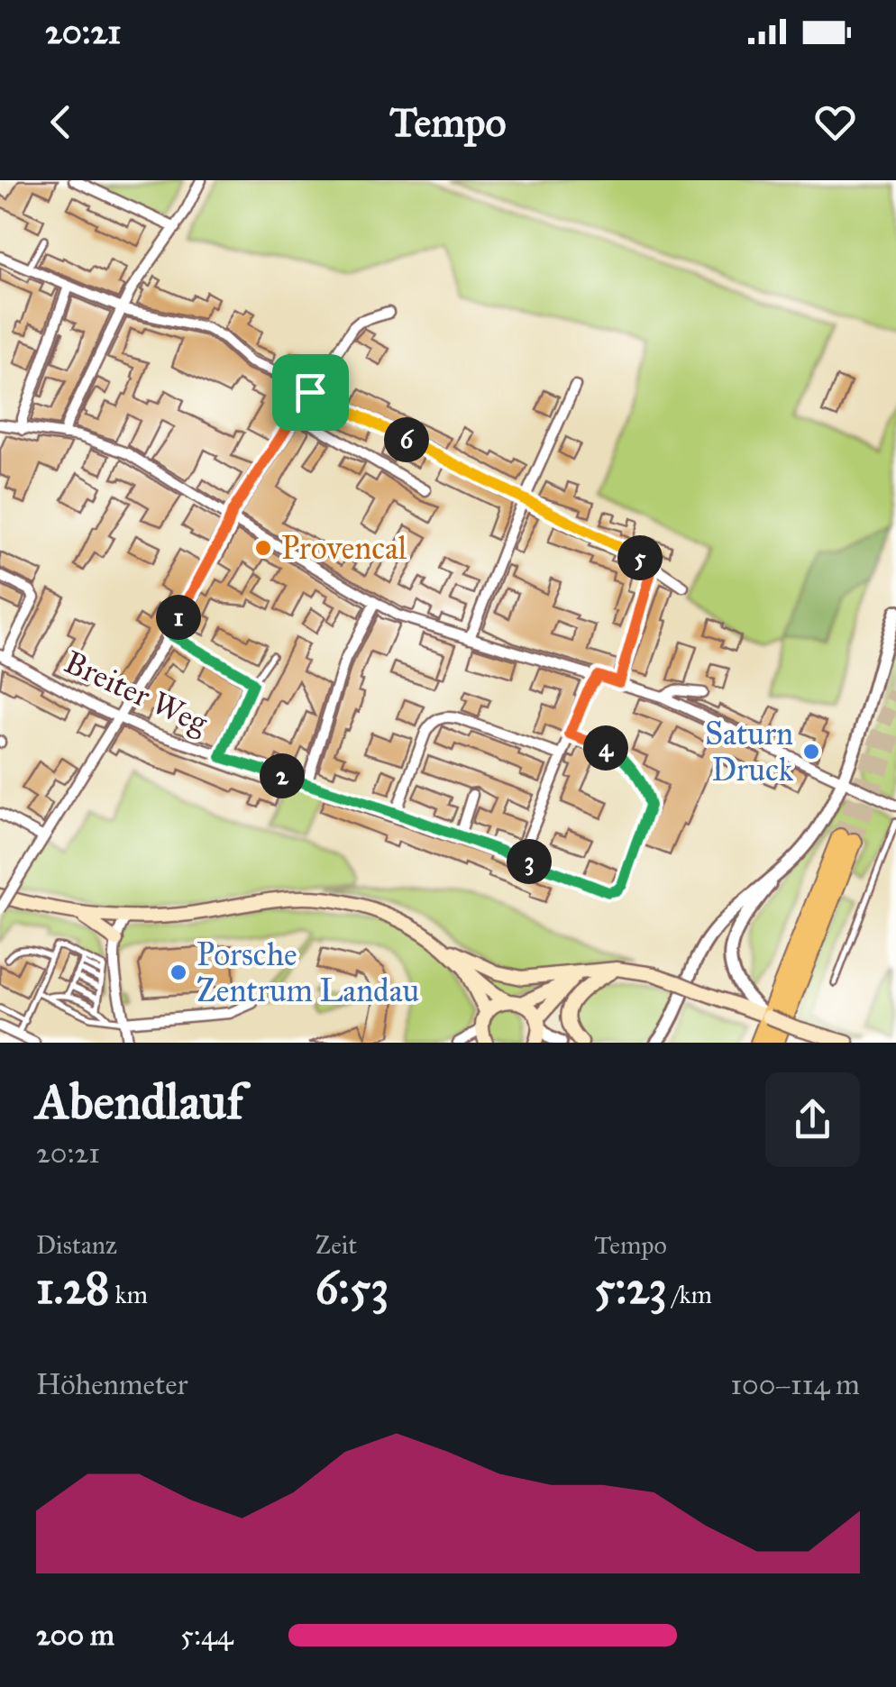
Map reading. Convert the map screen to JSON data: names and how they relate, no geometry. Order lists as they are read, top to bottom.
{
  "streets": {
    "street": ["Breiter Weg"]
  },
  "places": ["Provencal", "Saturn Druck", "Porsche Zentrum Landau"],
  "page": {
    "status": "20:21",
    "header": "Tempo",
    "pins": [
      "6",
      "5",
      "1",
      "4",
      "2",
      "3"
    ],
    "heading": ["Abendlauf", "20:21"],
    "stats": [
      ["Distanz", "1.28 km"],
      ["Zeit", "6:53"],
      ["Tempo", "5:23 /km"]
    ],
    "chart": ["Höhenmeter", "100–114 m"],
    "list": [
      {
        "name": "200 m",
        "note": "5:44"
      }
    ]
  }
}
